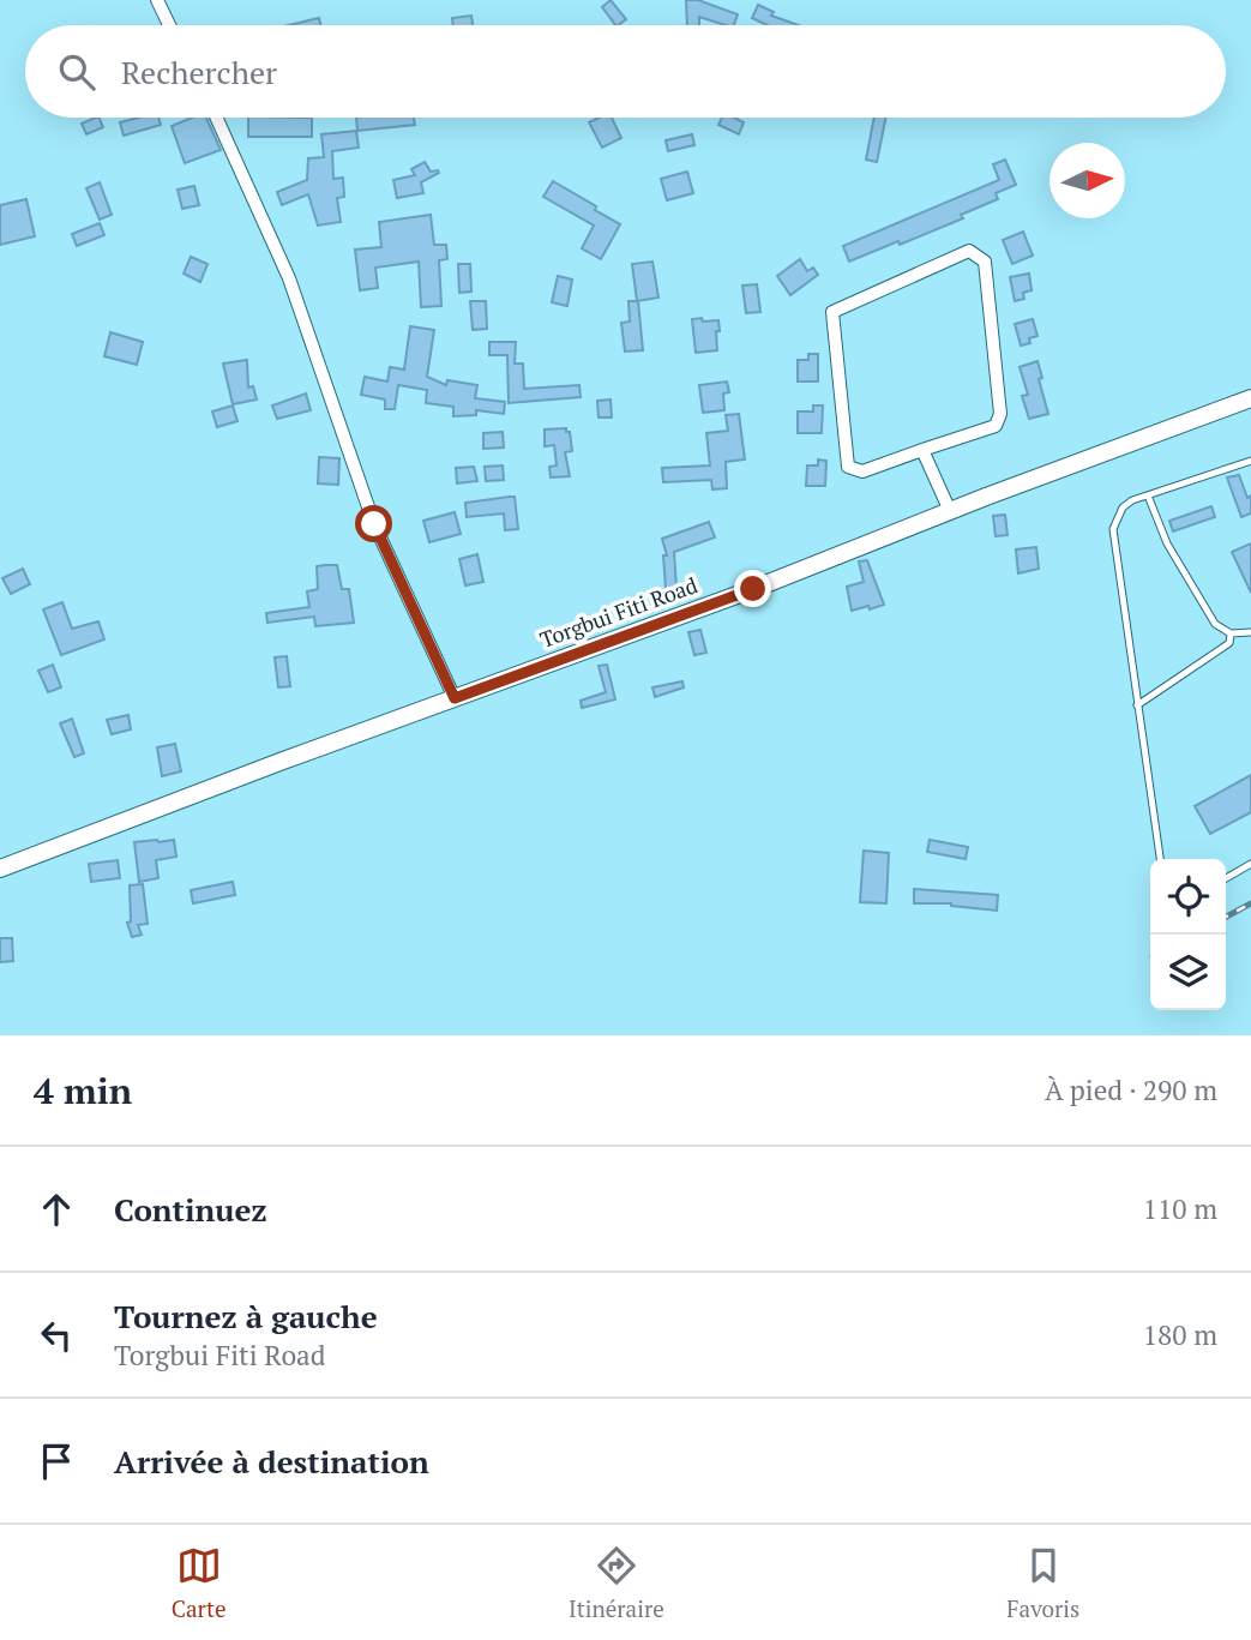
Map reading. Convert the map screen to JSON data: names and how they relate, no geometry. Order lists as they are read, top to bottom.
{
  "streets": {
    "street": ["Torgbui Fiti Road"]
  },
  "north": "right",
  "page": {
    "search": "Rechercher",
    "heading": ["4 min", "À pied · 290 m"],
    "list": [
      ["Continuez", "110 m"],
      ["Tournez à gauche", "Torgbui Fiti Road", "180 m"],
      "Arrivée à destination"
    ],
    "nav": ["Carte", "Itinéraire", "Favoris"]
  }
}
